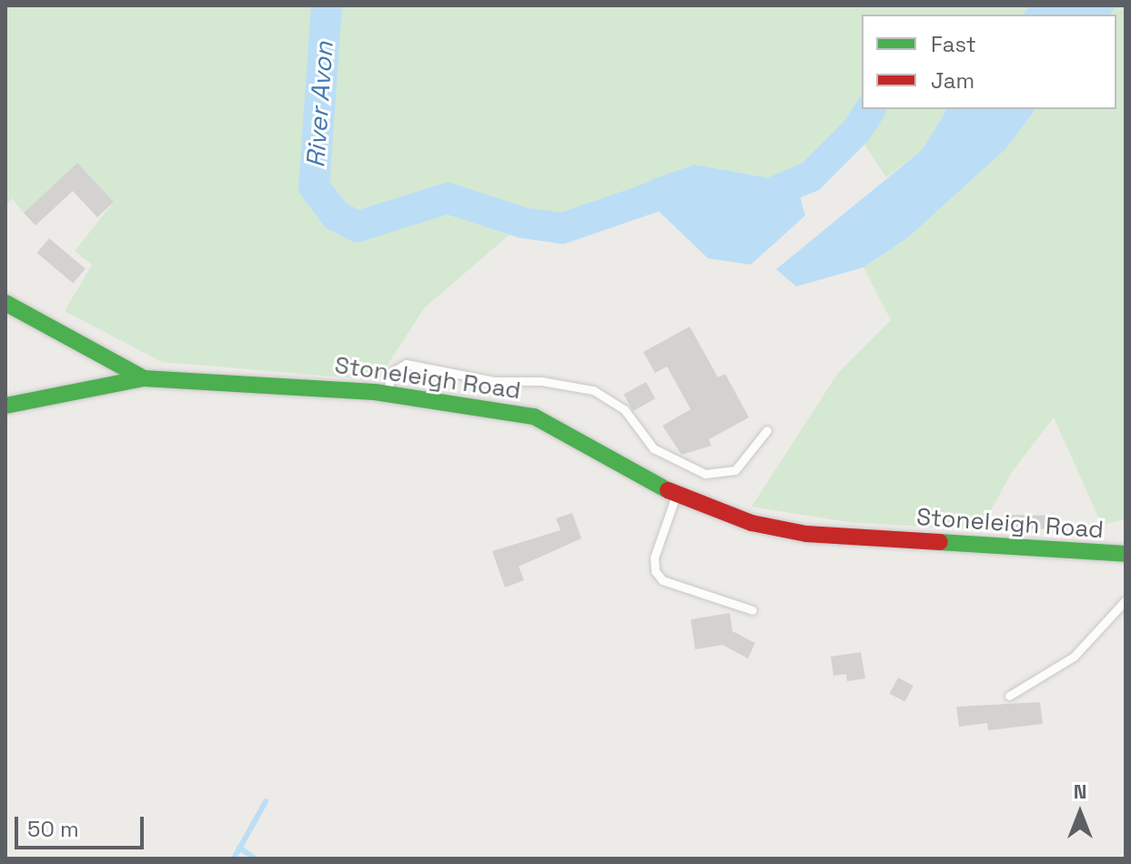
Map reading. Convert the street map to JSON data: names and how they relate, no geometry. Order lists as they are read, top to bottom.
{
  "streets": {
    "street": ["Stoneleigh Road"]
  },
  "water": ["River Avon"],
  "legend": ["Fast", "Jam"],
  "scale_bar": "50 m",
  "north": "top"
}
